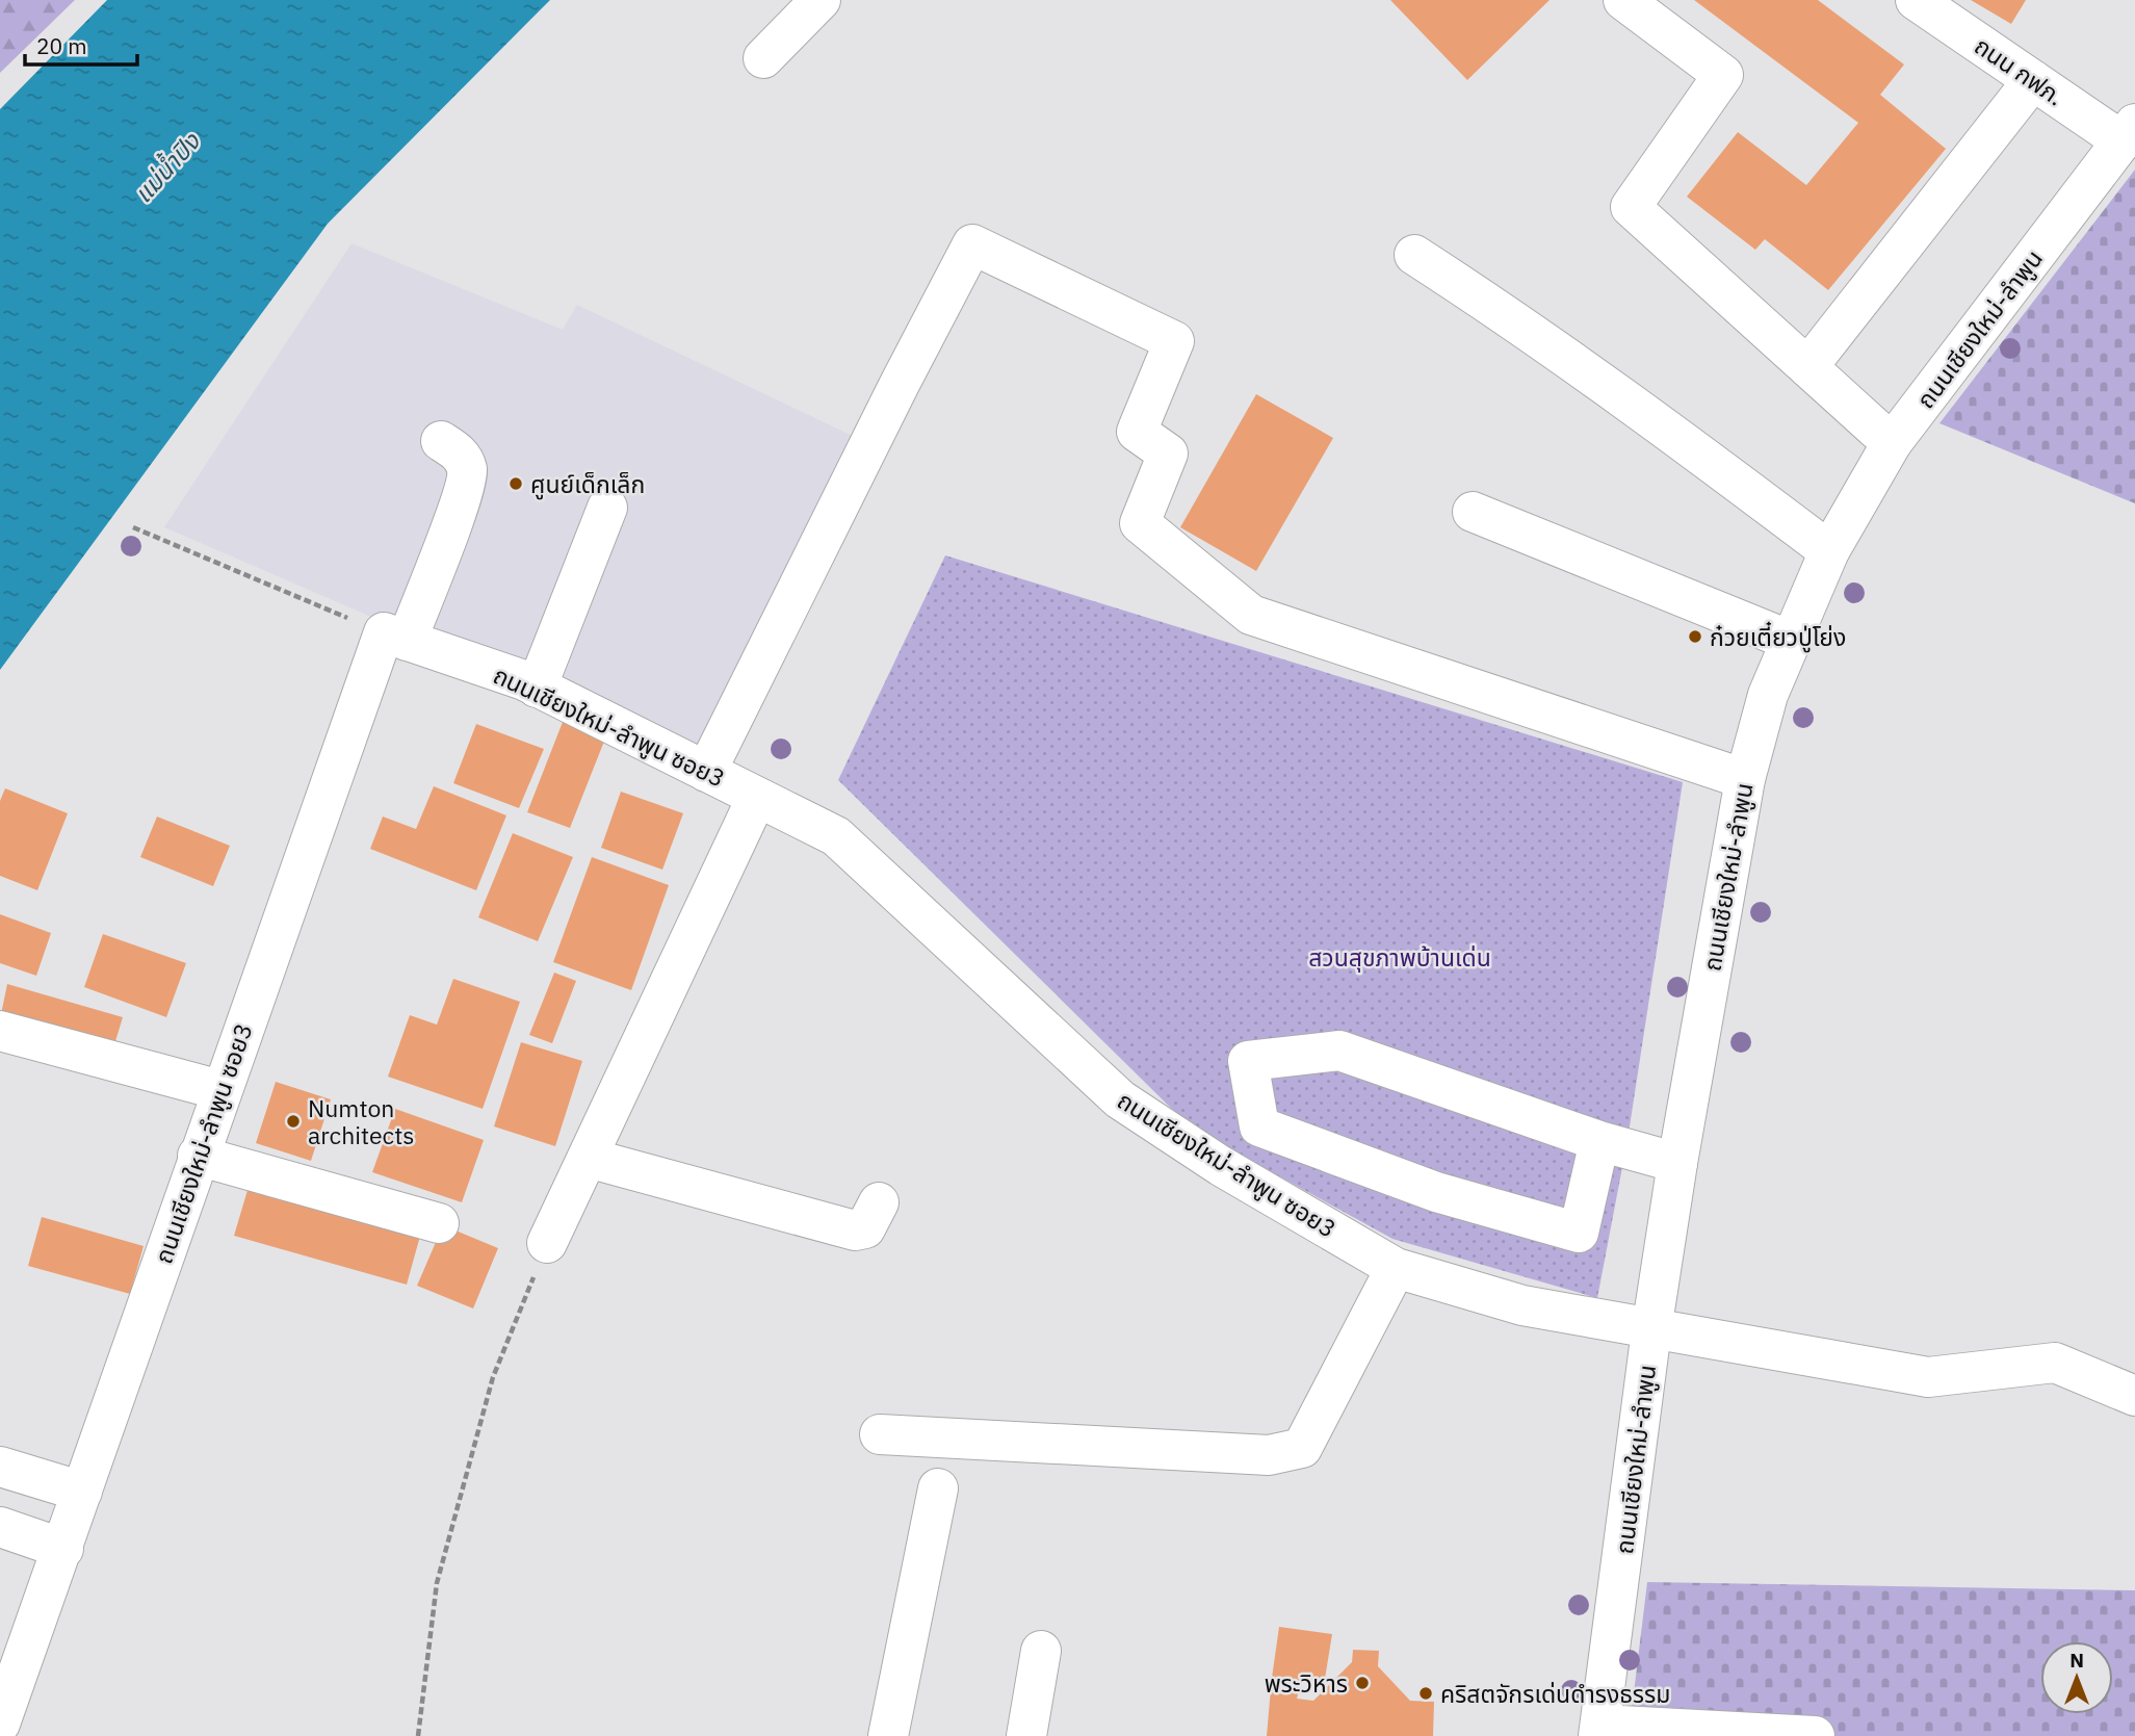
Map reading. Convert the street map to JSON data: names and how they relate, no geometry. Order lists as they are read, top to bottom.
{
  "streets": {
    "street": ["ถนน กฟภ.", "ถนนเชียงใหม่-ลำพูน", "ถนนเชียงใหม่-ลำพูน ซอย3"]
  },
  "crossings": [
    ["ถนน กฟภ.", "ถนนเชียงใหม่-ลำพูน"],
    ["ถนนเชียงใหม่-ลำพูน", "ถนนเชียงใหม่-ลำพูน ซอย3"]
  ],
  "water": ["แม่น้ำปิง"],
  "parks": ["สวนสุขภาพบ้านเด่น"],
  "places": [
    "ศูนย์เด็กเล็ก",
    "ก๋วยเตี๋ยวปู่โย่ง",
    "Numton architects",
    "พระวิหาร",
    "คริสตจักรเด่นดำรงธรรม"
  ],
  "scale_bar": "20 m",
  "north": "top"
}
